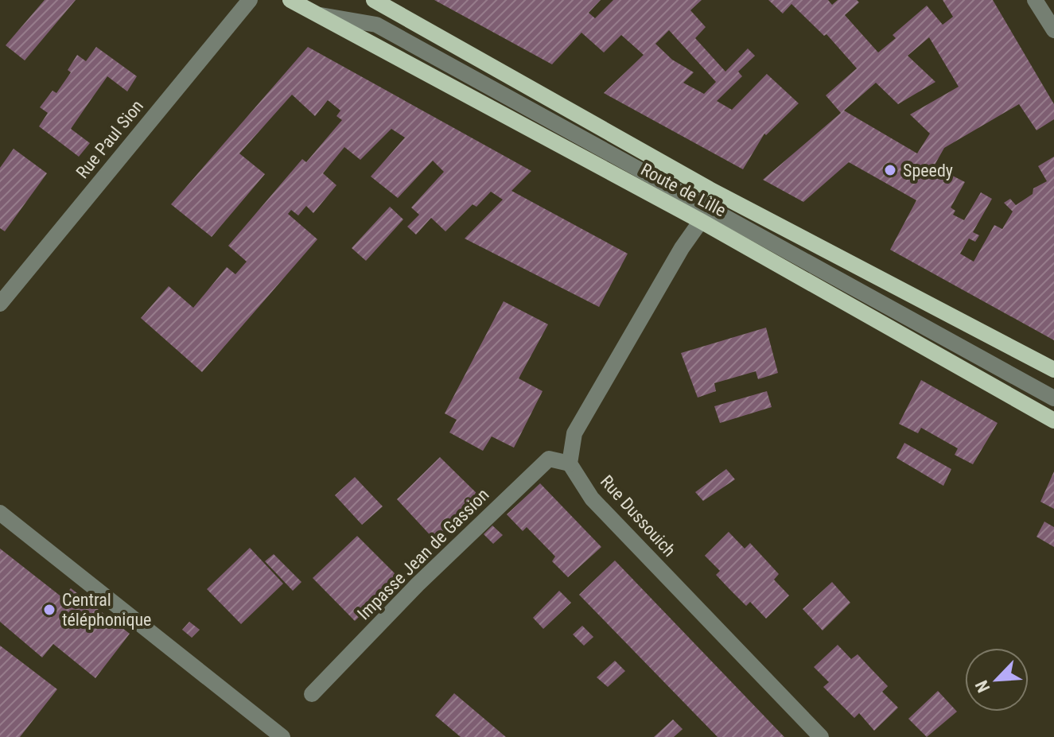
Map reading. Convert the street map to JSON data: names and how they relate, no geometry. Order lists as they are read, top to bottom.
{
  "streets": {
    "main road": ["Route de Lille"],
    "street": ["Rue Paul Sion", "Rue Dussouich", "Impasse Jean de Gassion"]
  },
  "crossings": [
    ["Rue Dussouich", "Impasse Jean de Gassion"]
  ],
  "places": ["Speedy", "Central téléphonique"],
  "north": "bottom left"
}
